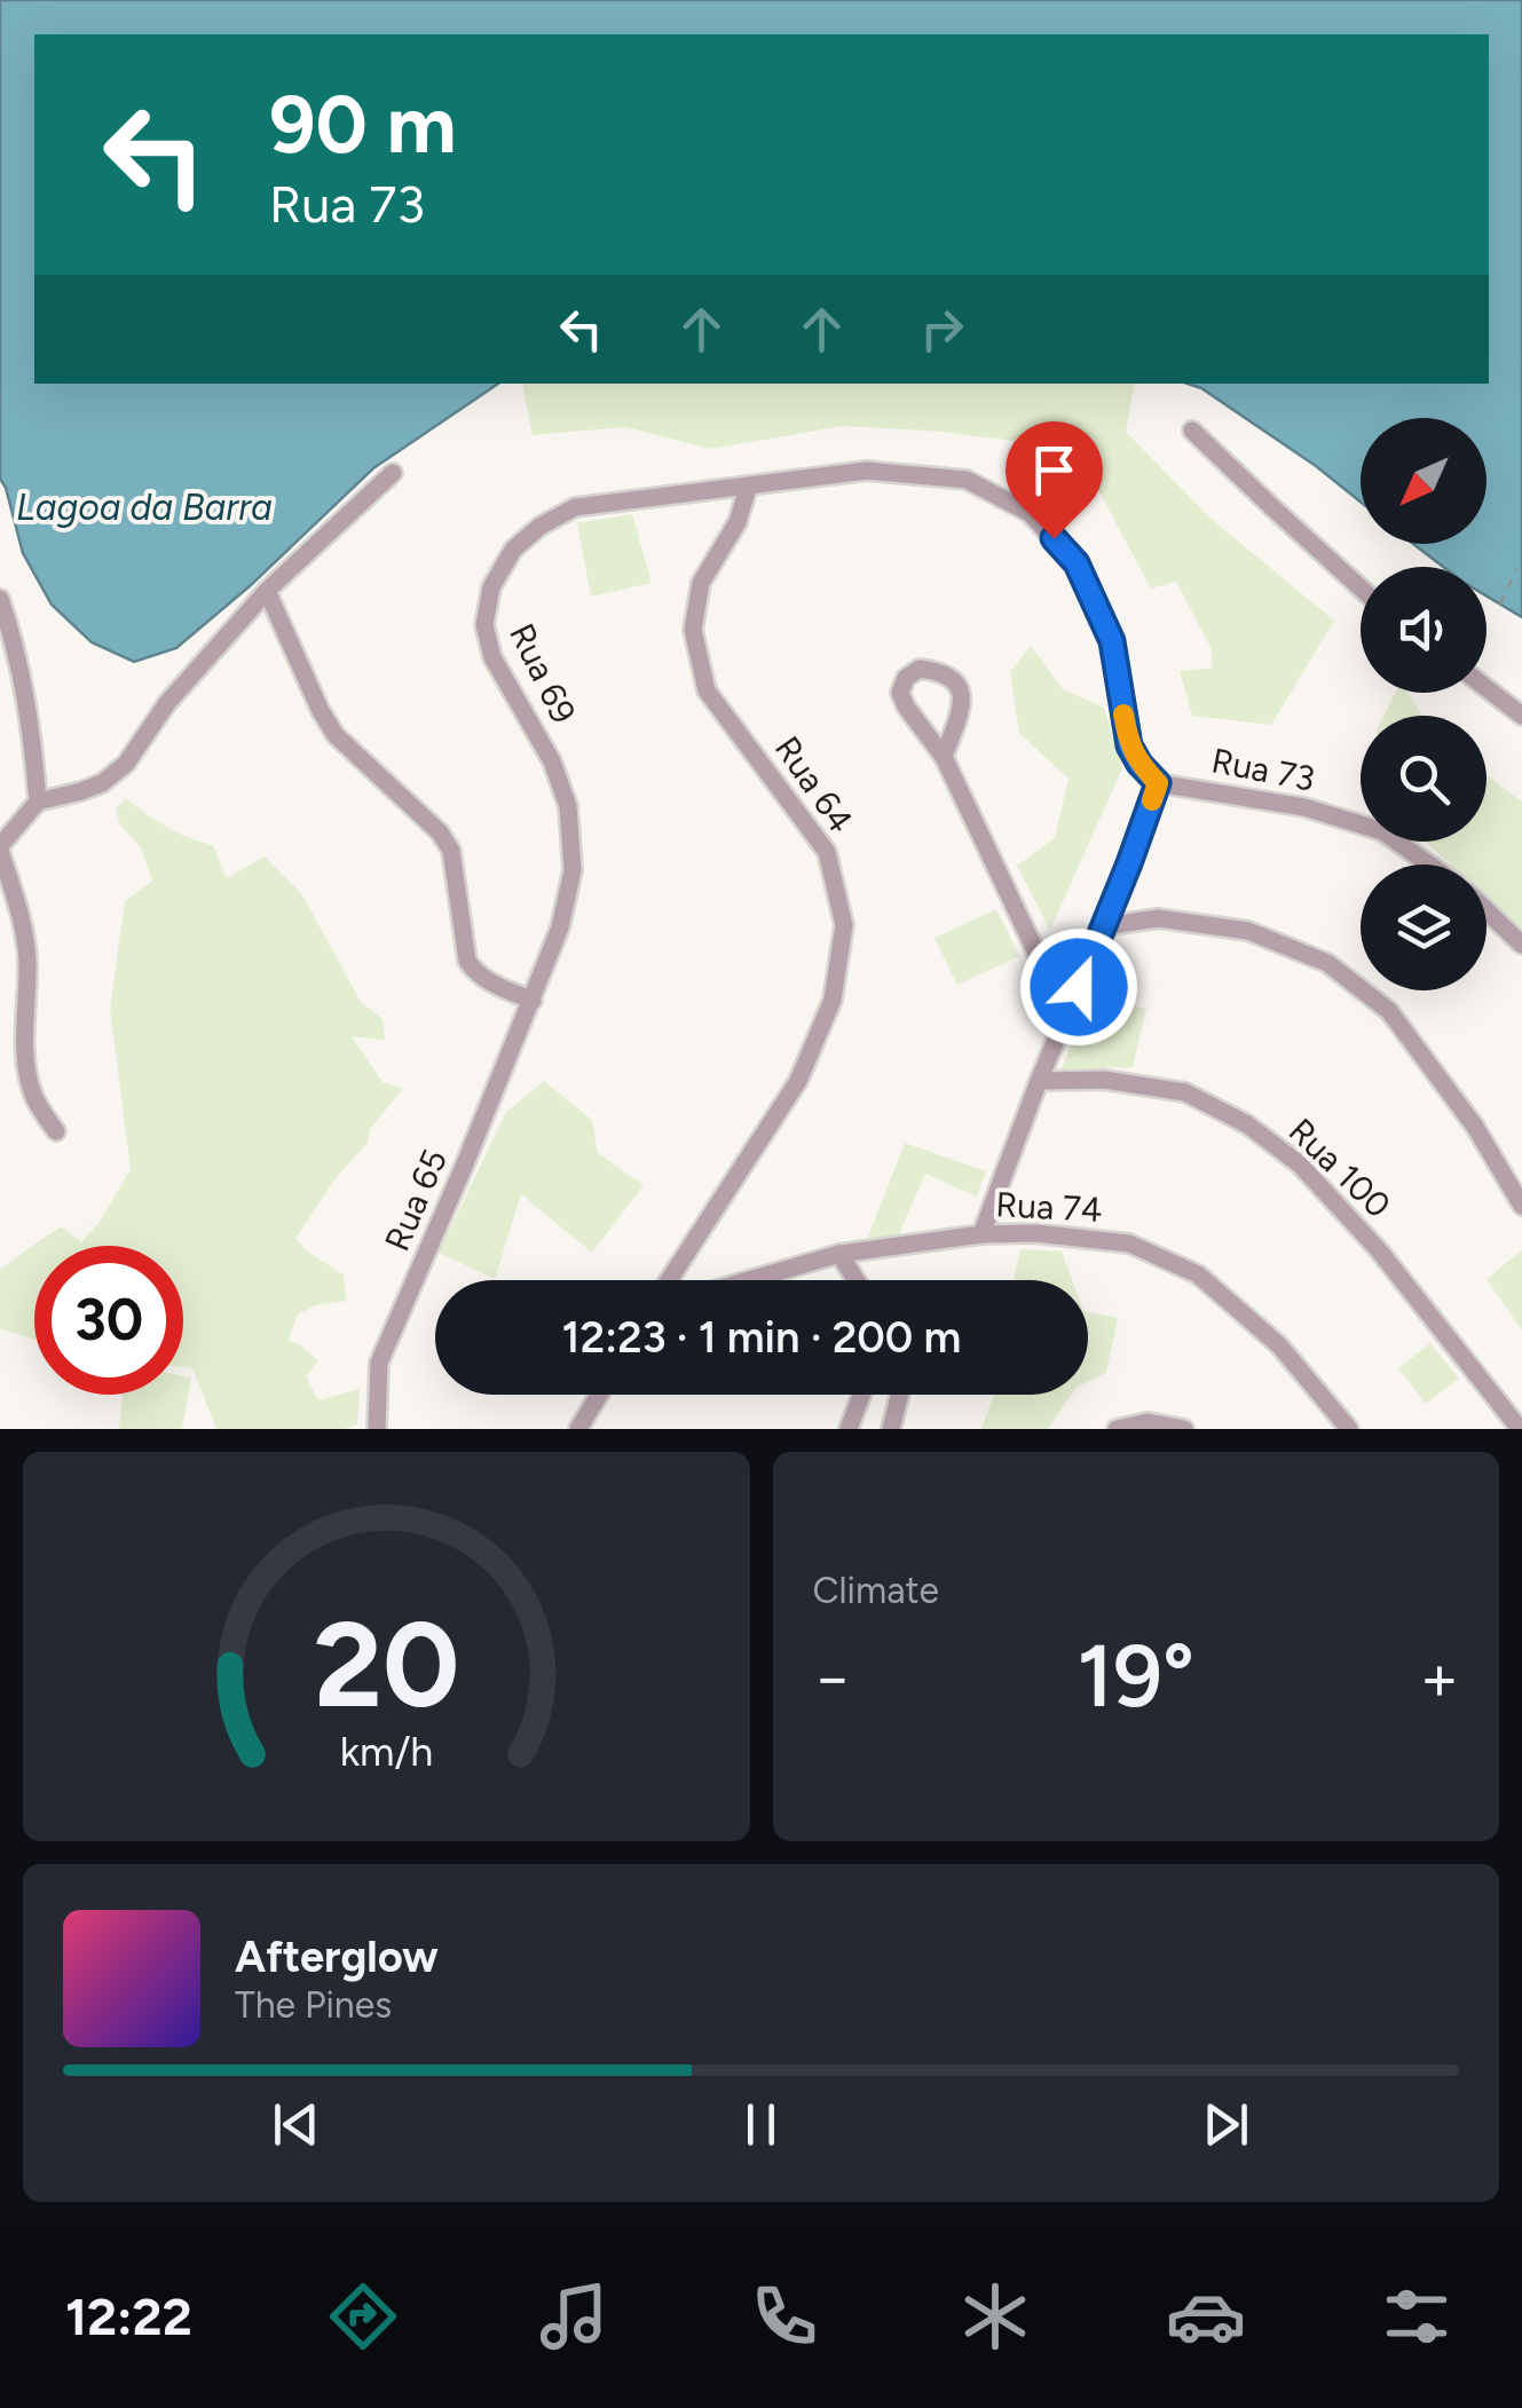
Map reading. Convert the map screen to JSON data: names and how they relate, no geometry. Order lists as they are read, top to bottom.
{
  "streets": {
    "street": [
      "Rua 69",
      "Rua 73",
      "Rua 64",
      "Rua 100",
      "Rua 65",
      "Rua 74"
    ]
  },
  "crossings": [
    ["Rua 69", "Rua 73"],
    ["Rua 69", "Rua 64"],
    ["Rua 69", "Rua 65"],
    ["Rua 73", "Rua 64"]
  ],
  "water": ["Lagoa da Barra"],
  "north": "bottom left",
  "page": {
    "turn": ["90 m", "Rua 73"],
    "limit": "30",
    "trip": "12:23 · 1 min · 200 m",
    "tile": "Climate",
    "heat": ["−", "19°", "+"],
    "song": ["Afterglow", "The Pines"],
    "tabs": "12:22",
    "gauge": ["20", "km/h"]
  }
}
